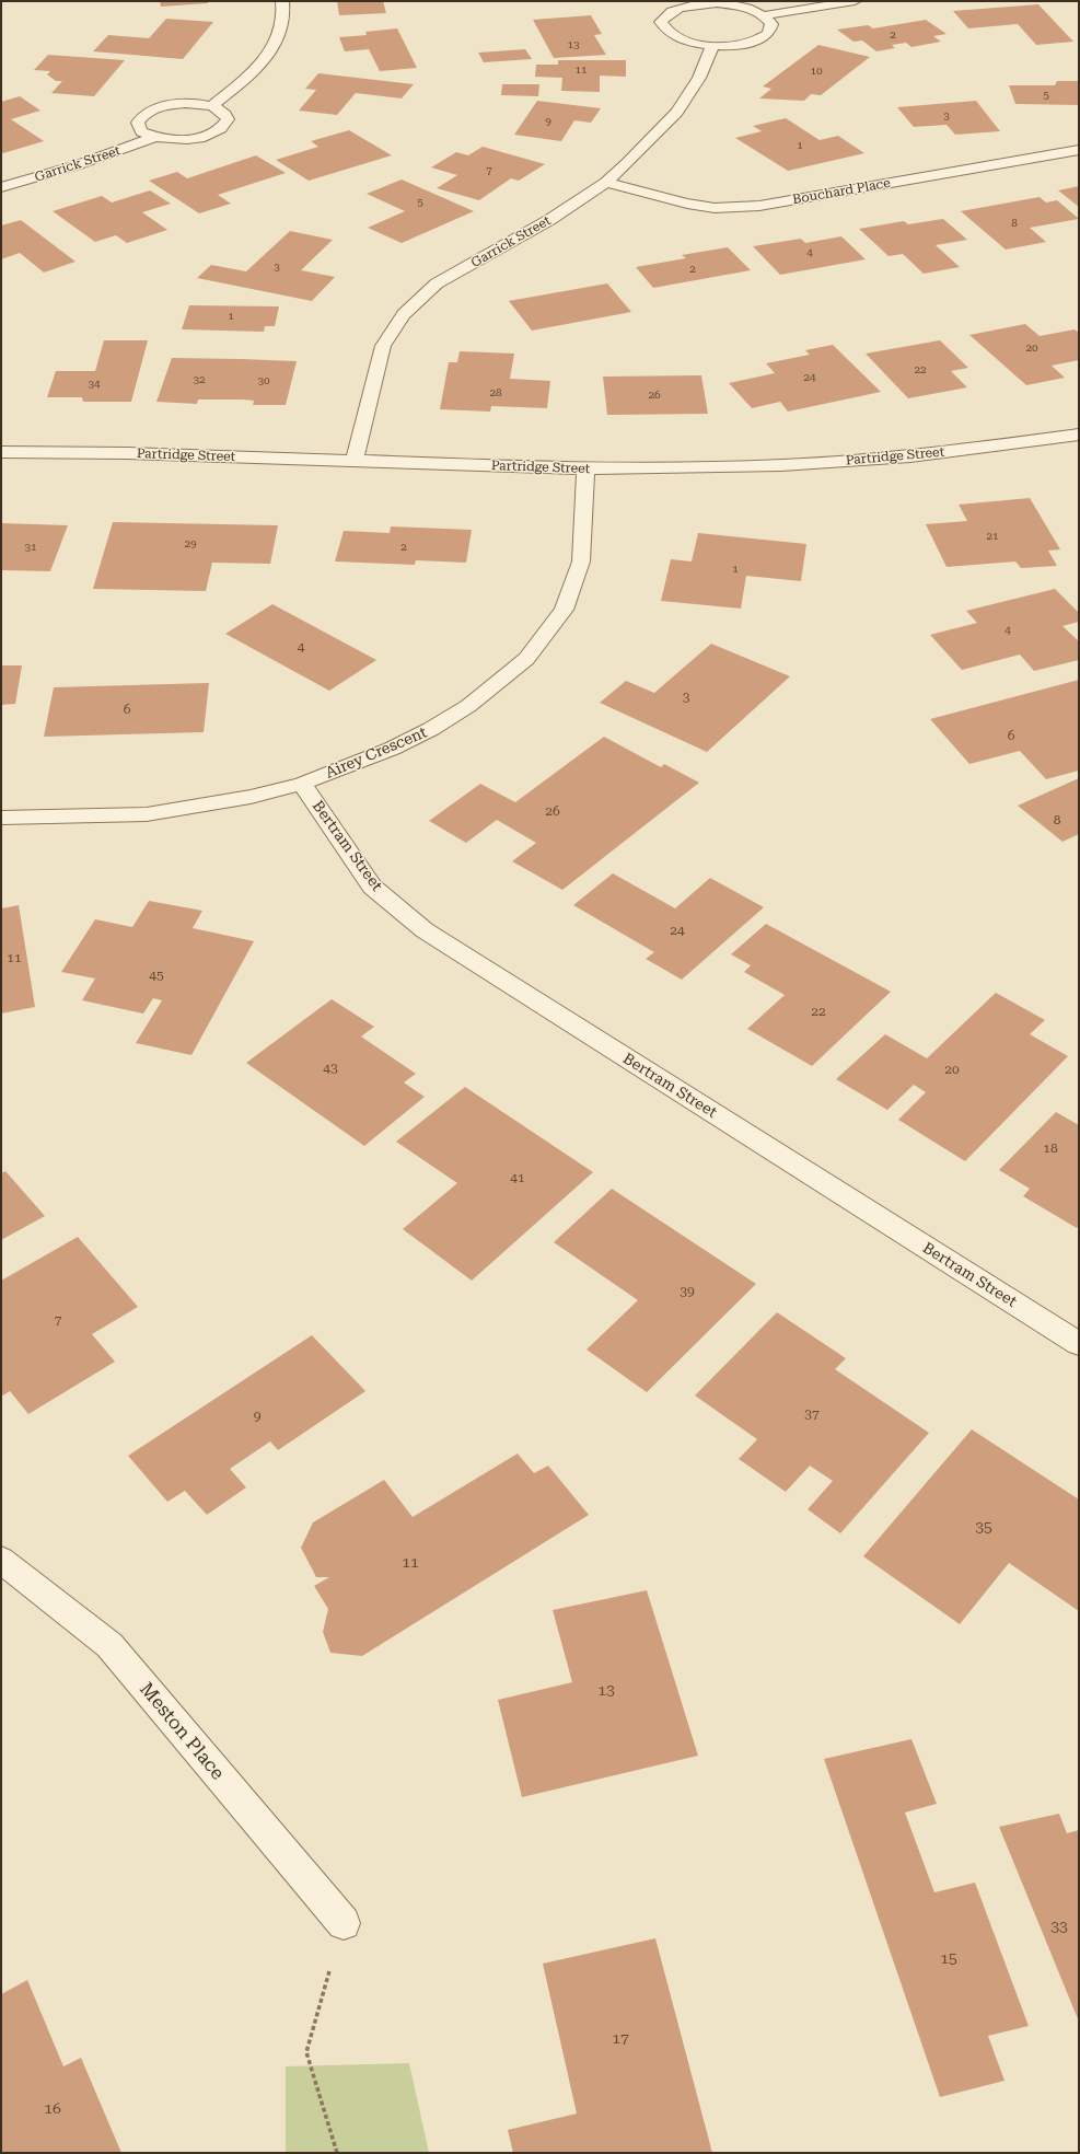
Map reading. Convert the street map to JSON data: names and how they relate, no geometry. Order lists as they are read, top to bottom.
{
  "streets": {
    "street": [
      "Garrick Street",
      "Bouchard Place",
      "Partridge Street",
      "Airey Crescent",
      "Bertram Street",
      "Meston Place"
    ]
  },
  "crossings": [
    ["Garrick Street", "Bouchard Place"],
    ["Garrick Street", "Partridge Street"],
    ["Partridge Street", "Airey Crescent"],
    ["Airey Crescent", "Bertram Street"]
  ],
  "house_numbers": [
    "2",
    "13",
    "11",
    "10",
    "5",
    "3",
    "9",
    "1",
    "7",
    "5",
    "8",
    "4",
    "3",
    "2",
    "1",
    "20",
    "22",
    "24",
    "32",
    "30",
    "34",
    "28",
    "26",
    "21",
    "29",
    "31",
    "2",
    "1",
    "4",
    "4",
    "3",
    "6",
    "6",
    "26",
    "8",
    "24",
    "11",
    "45",
    "22",
    "43",
    "20",
    "18",
    "41",
    "39",
    "7",
    "37",
    "9",
    "35",
    "11",
    "13",
    "33",
    "15",
    "17",
    "16"
  ]
}
